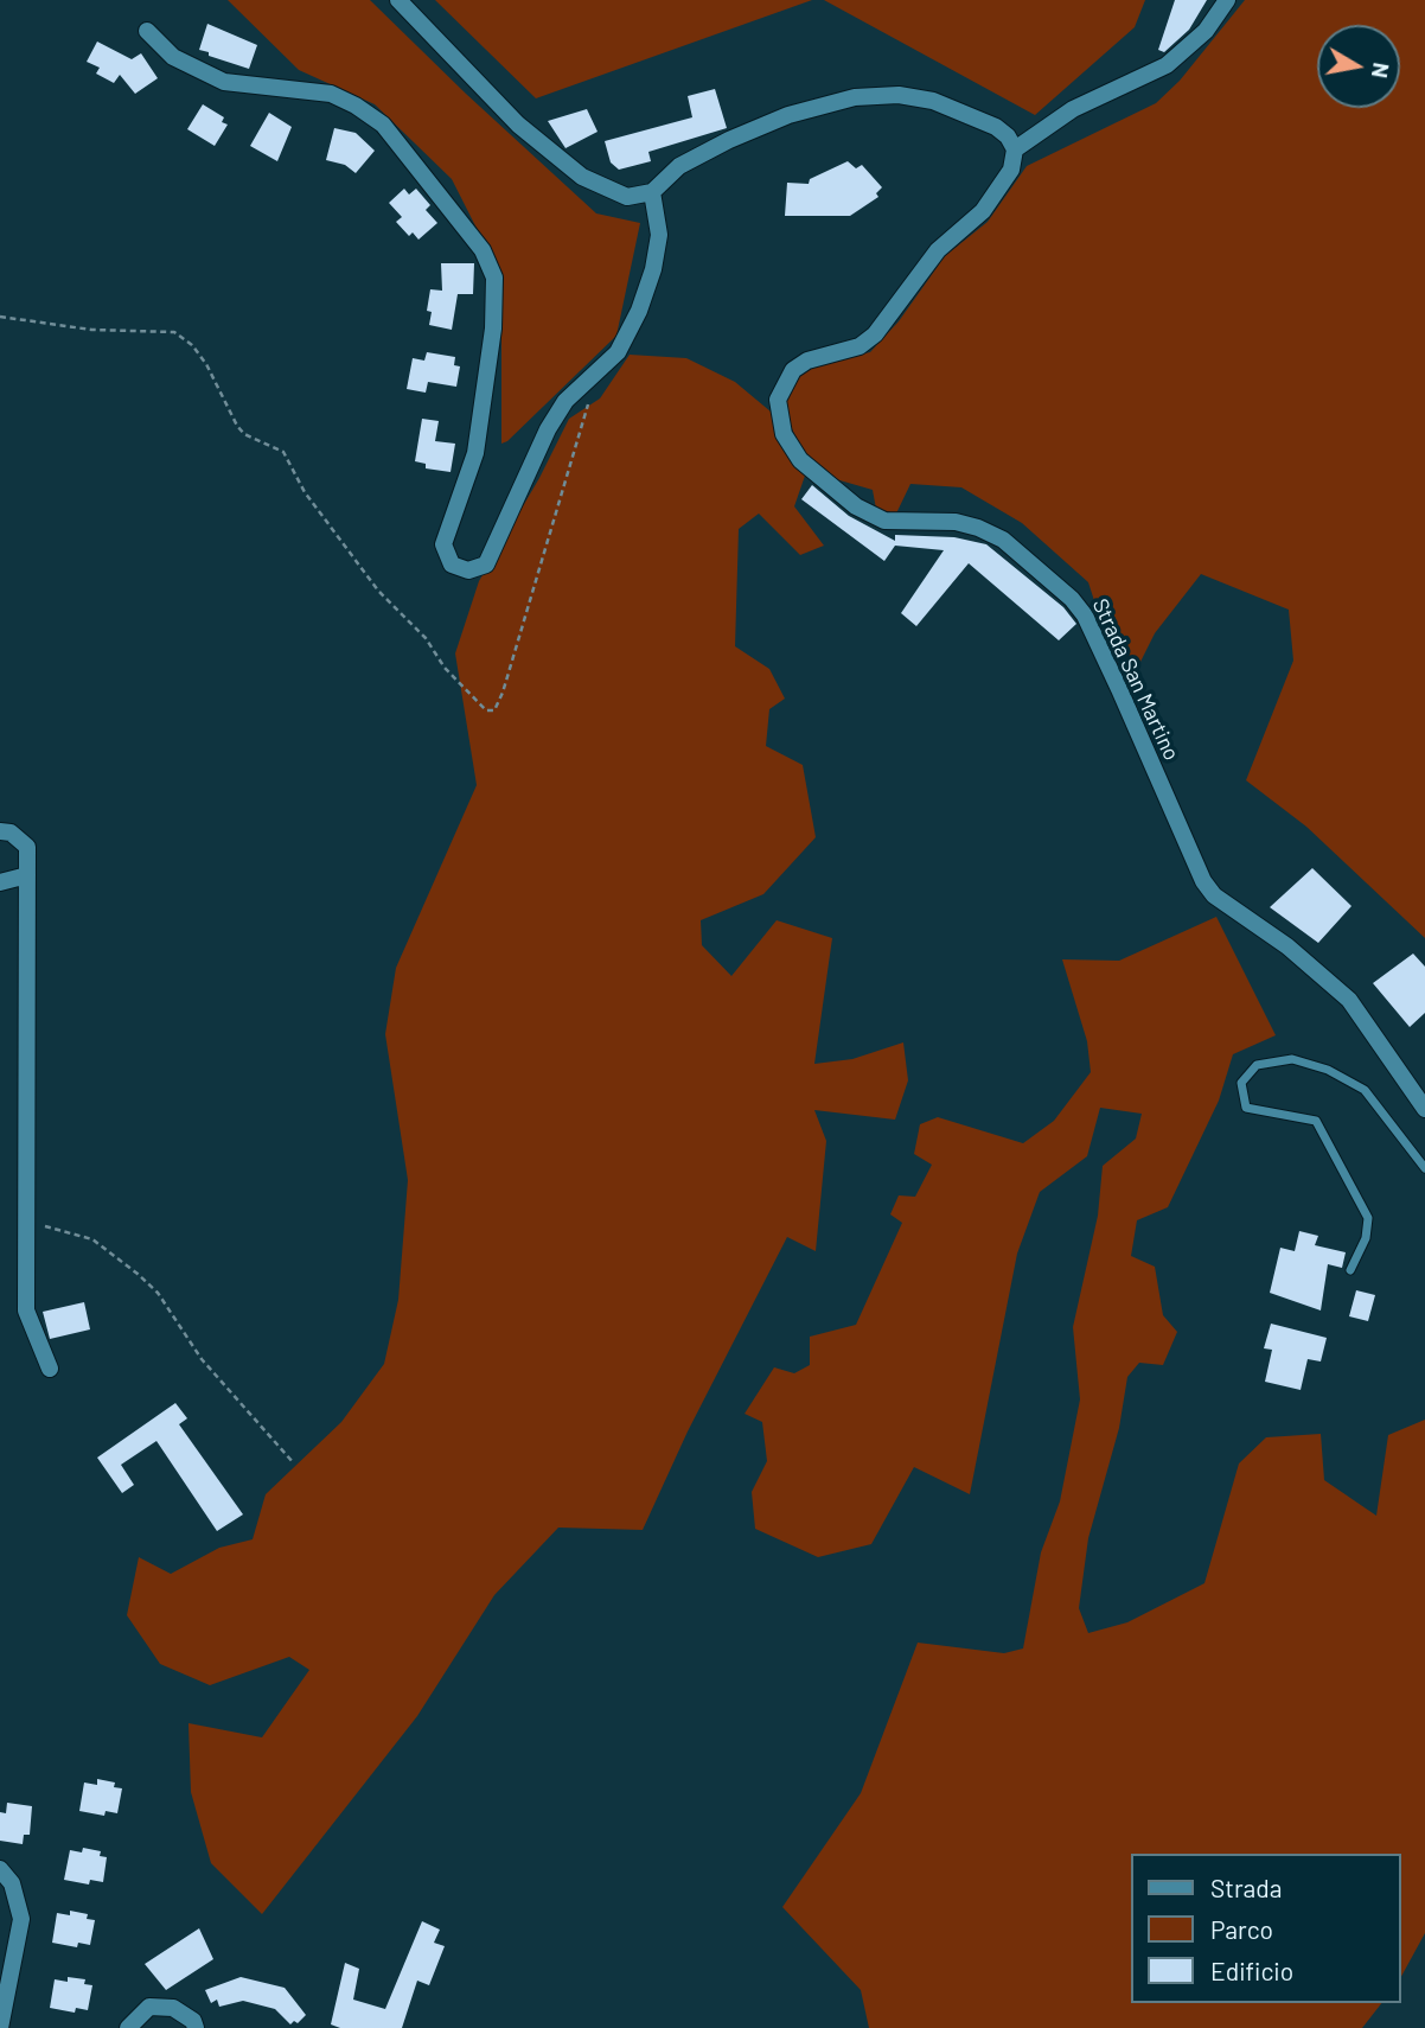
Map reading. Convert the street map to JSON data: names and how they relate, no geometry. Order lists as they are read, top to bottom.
{
  "streets": {
    "street": ["Strada San Martino"]
  },
  "legend": ["Strada", "Parco", "Edificio"],
  "north": "right"
}
